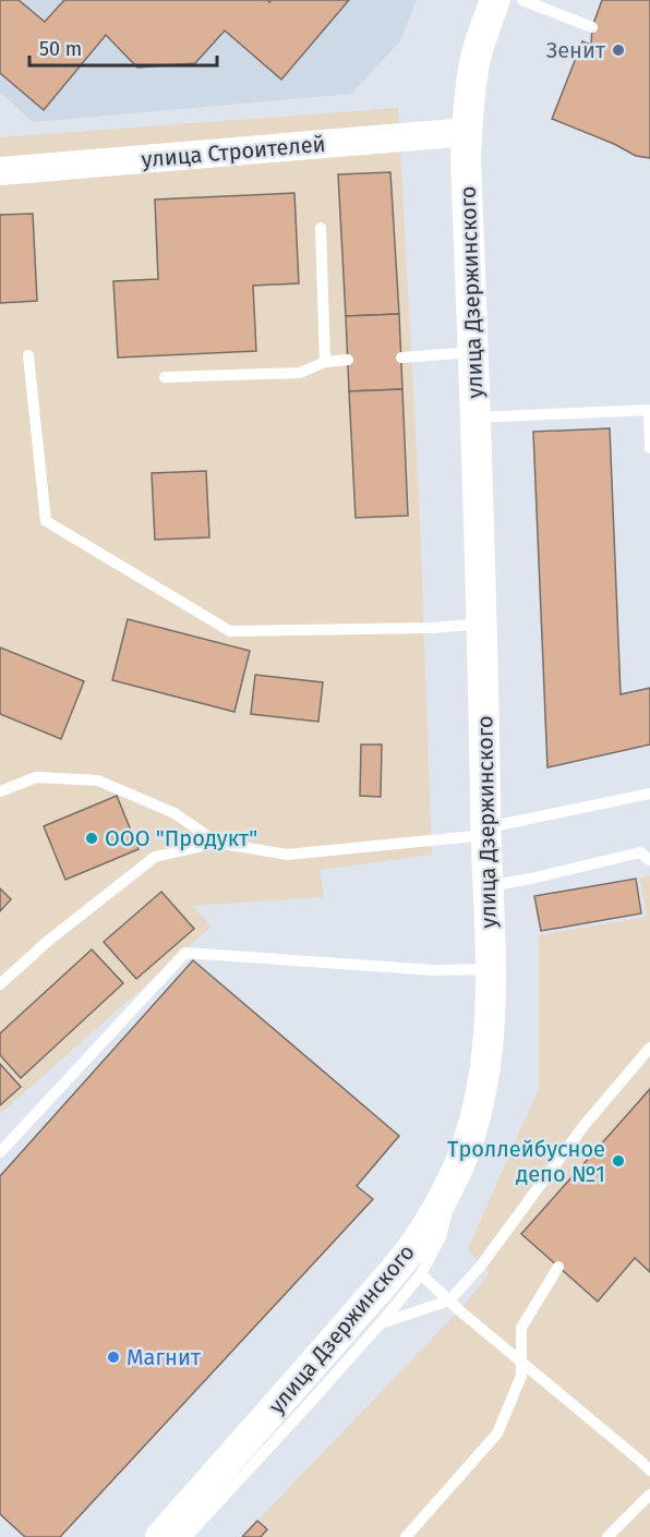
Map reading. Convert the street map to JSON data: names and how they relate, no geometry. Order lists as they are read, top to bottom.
{
  "streets": {
    "main road": ["улица Дзержинского"],
    "street": ["улица Строителей"]
  },
  "crossings": [
    ["улица Строителей", "улица Дзержинского"]
  ],
  "places": [
    "Зенит",
    "ООО \"Продукт\"",
    "Троллейбусное депо №1",
    "Магнит"
  ],
  "scale_bar": "50 m"
}
